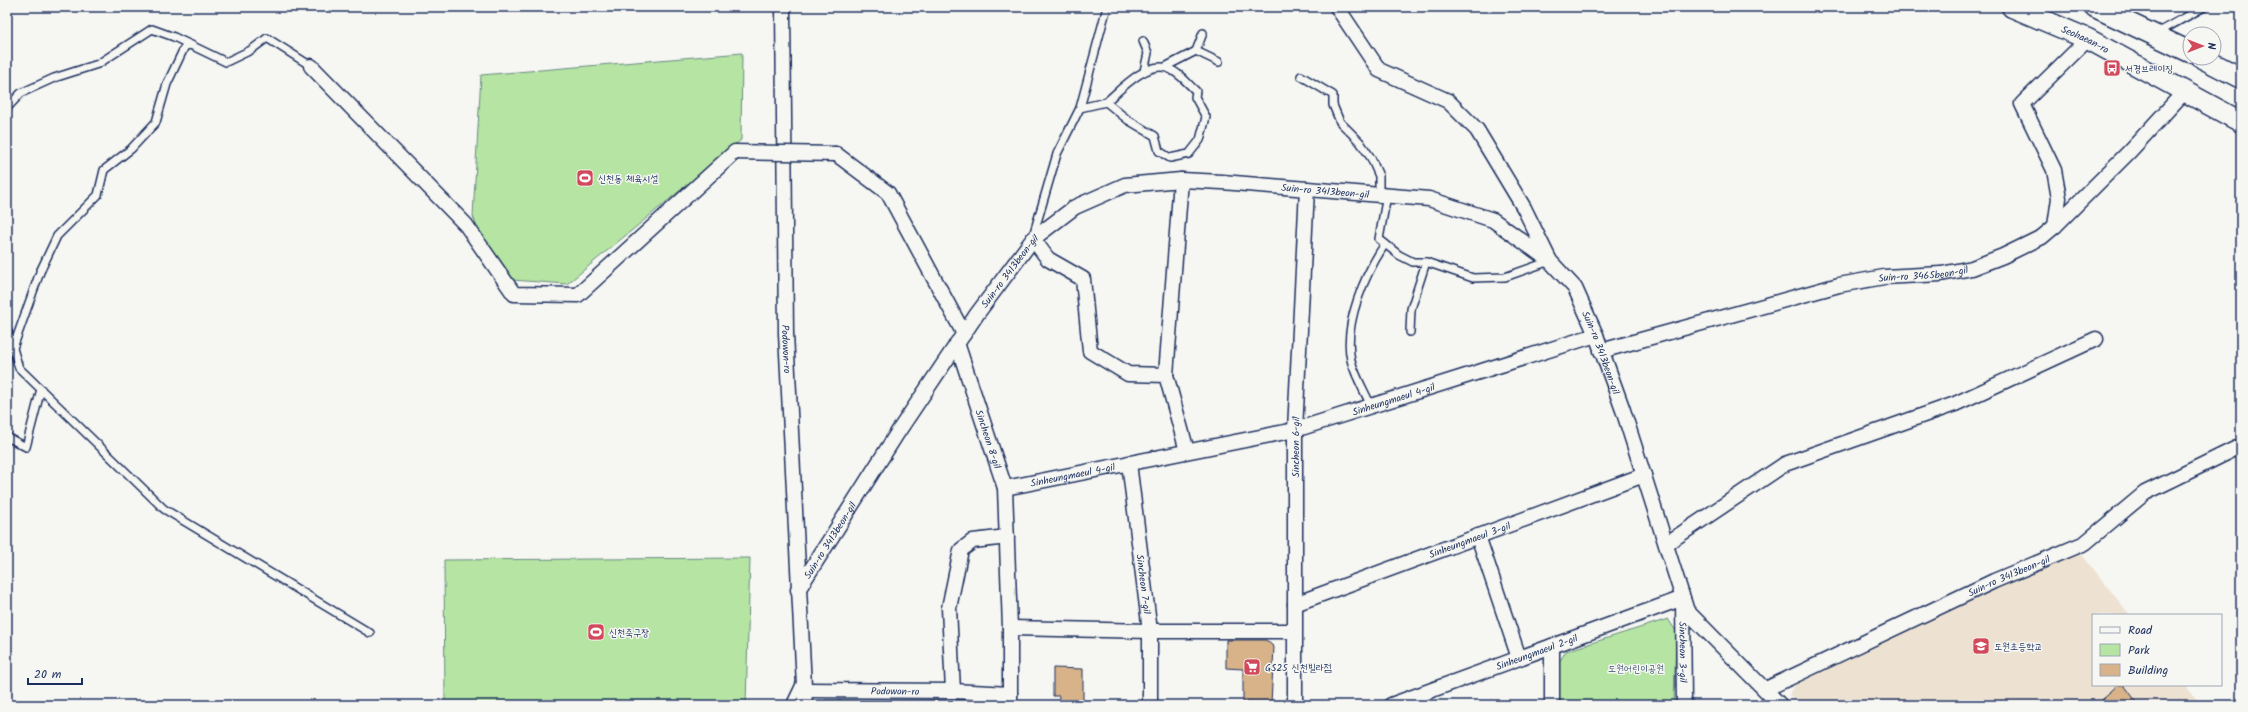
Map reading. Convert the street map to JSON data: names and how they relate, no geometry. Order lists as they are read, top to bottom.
{
  "streets": {
    "main road": ["Seohaean-ro"],
    "street": [
      "Suin-ro 3413beon-gil",
      "Suin-ro 3465beon-gil",
      "Podowon-ro",
      "Sinheungmaeul 4-gil",
      "Sincheon 8-gil",
      "Sincheon 6-gil",
      "Sinheungmaeul 3-gil",
      "Sincheon 7-gil",
      "Sinheungmaeul 2-gil",
      "Sincheon 3-gil"
    ]
  },
  "crossings": [
    ["Seohaean-ro", "Suin-ro 3465beon-gil"],
    ["Suin-ro 3413beon-gil", "Suin-ro 3465beon-gil"],
    ["Suin-ro 3413beon-gil", "Podowon-ro"],
    ["Suin-ro 3413beon-gil", "Sinheungmaeul 4-gil"],
    ["Suin-ro 3413beon-gil", "Sincheon 8-gil"],
    ["Suin-ro 3413beon-gil", "Sincheon 6-gil"],
    ["Suin-ro 3413beon-gil", "Sinheungmaeul 3-gil"],
    ["Suin-ro 3413beon-gil", "Sinheungmaeul 2-gil"],
    ["Suin-ro 3413beon-gil", "Sincheon 3-gil"],
    ["Podowon-ro", "Sincheon 8-gil"],
    ["Sinheungmaeul 4-gil", "Sincheon 8-gil"],
    ["Sinheungmaeul 4-gil", "Sincheon 6-gil"],
    ["Sinheungmaeul 4-gil", "Sincheon 7-gil"],
    ["Sincheon 6-gil", "Sinheungmaeul 3-gil"],
    ["Sinheungmaeul 2-gil", "Sincheon 3-gil"]
  ],
  "parks": ["도원어린이공원"],
  "places": {
    "bus stop": ["서경브레이징"],
    "sports": ["신천동 체육시설", "신천축구장"],
    "school or university": ["도원초등학교"],
    "supermarket": ["GS25 신천빌라점"]
  },
  "legend": ["Road", "Park", "Building"],
  "scale_bar": "20 m",
  "north": "right"
}
